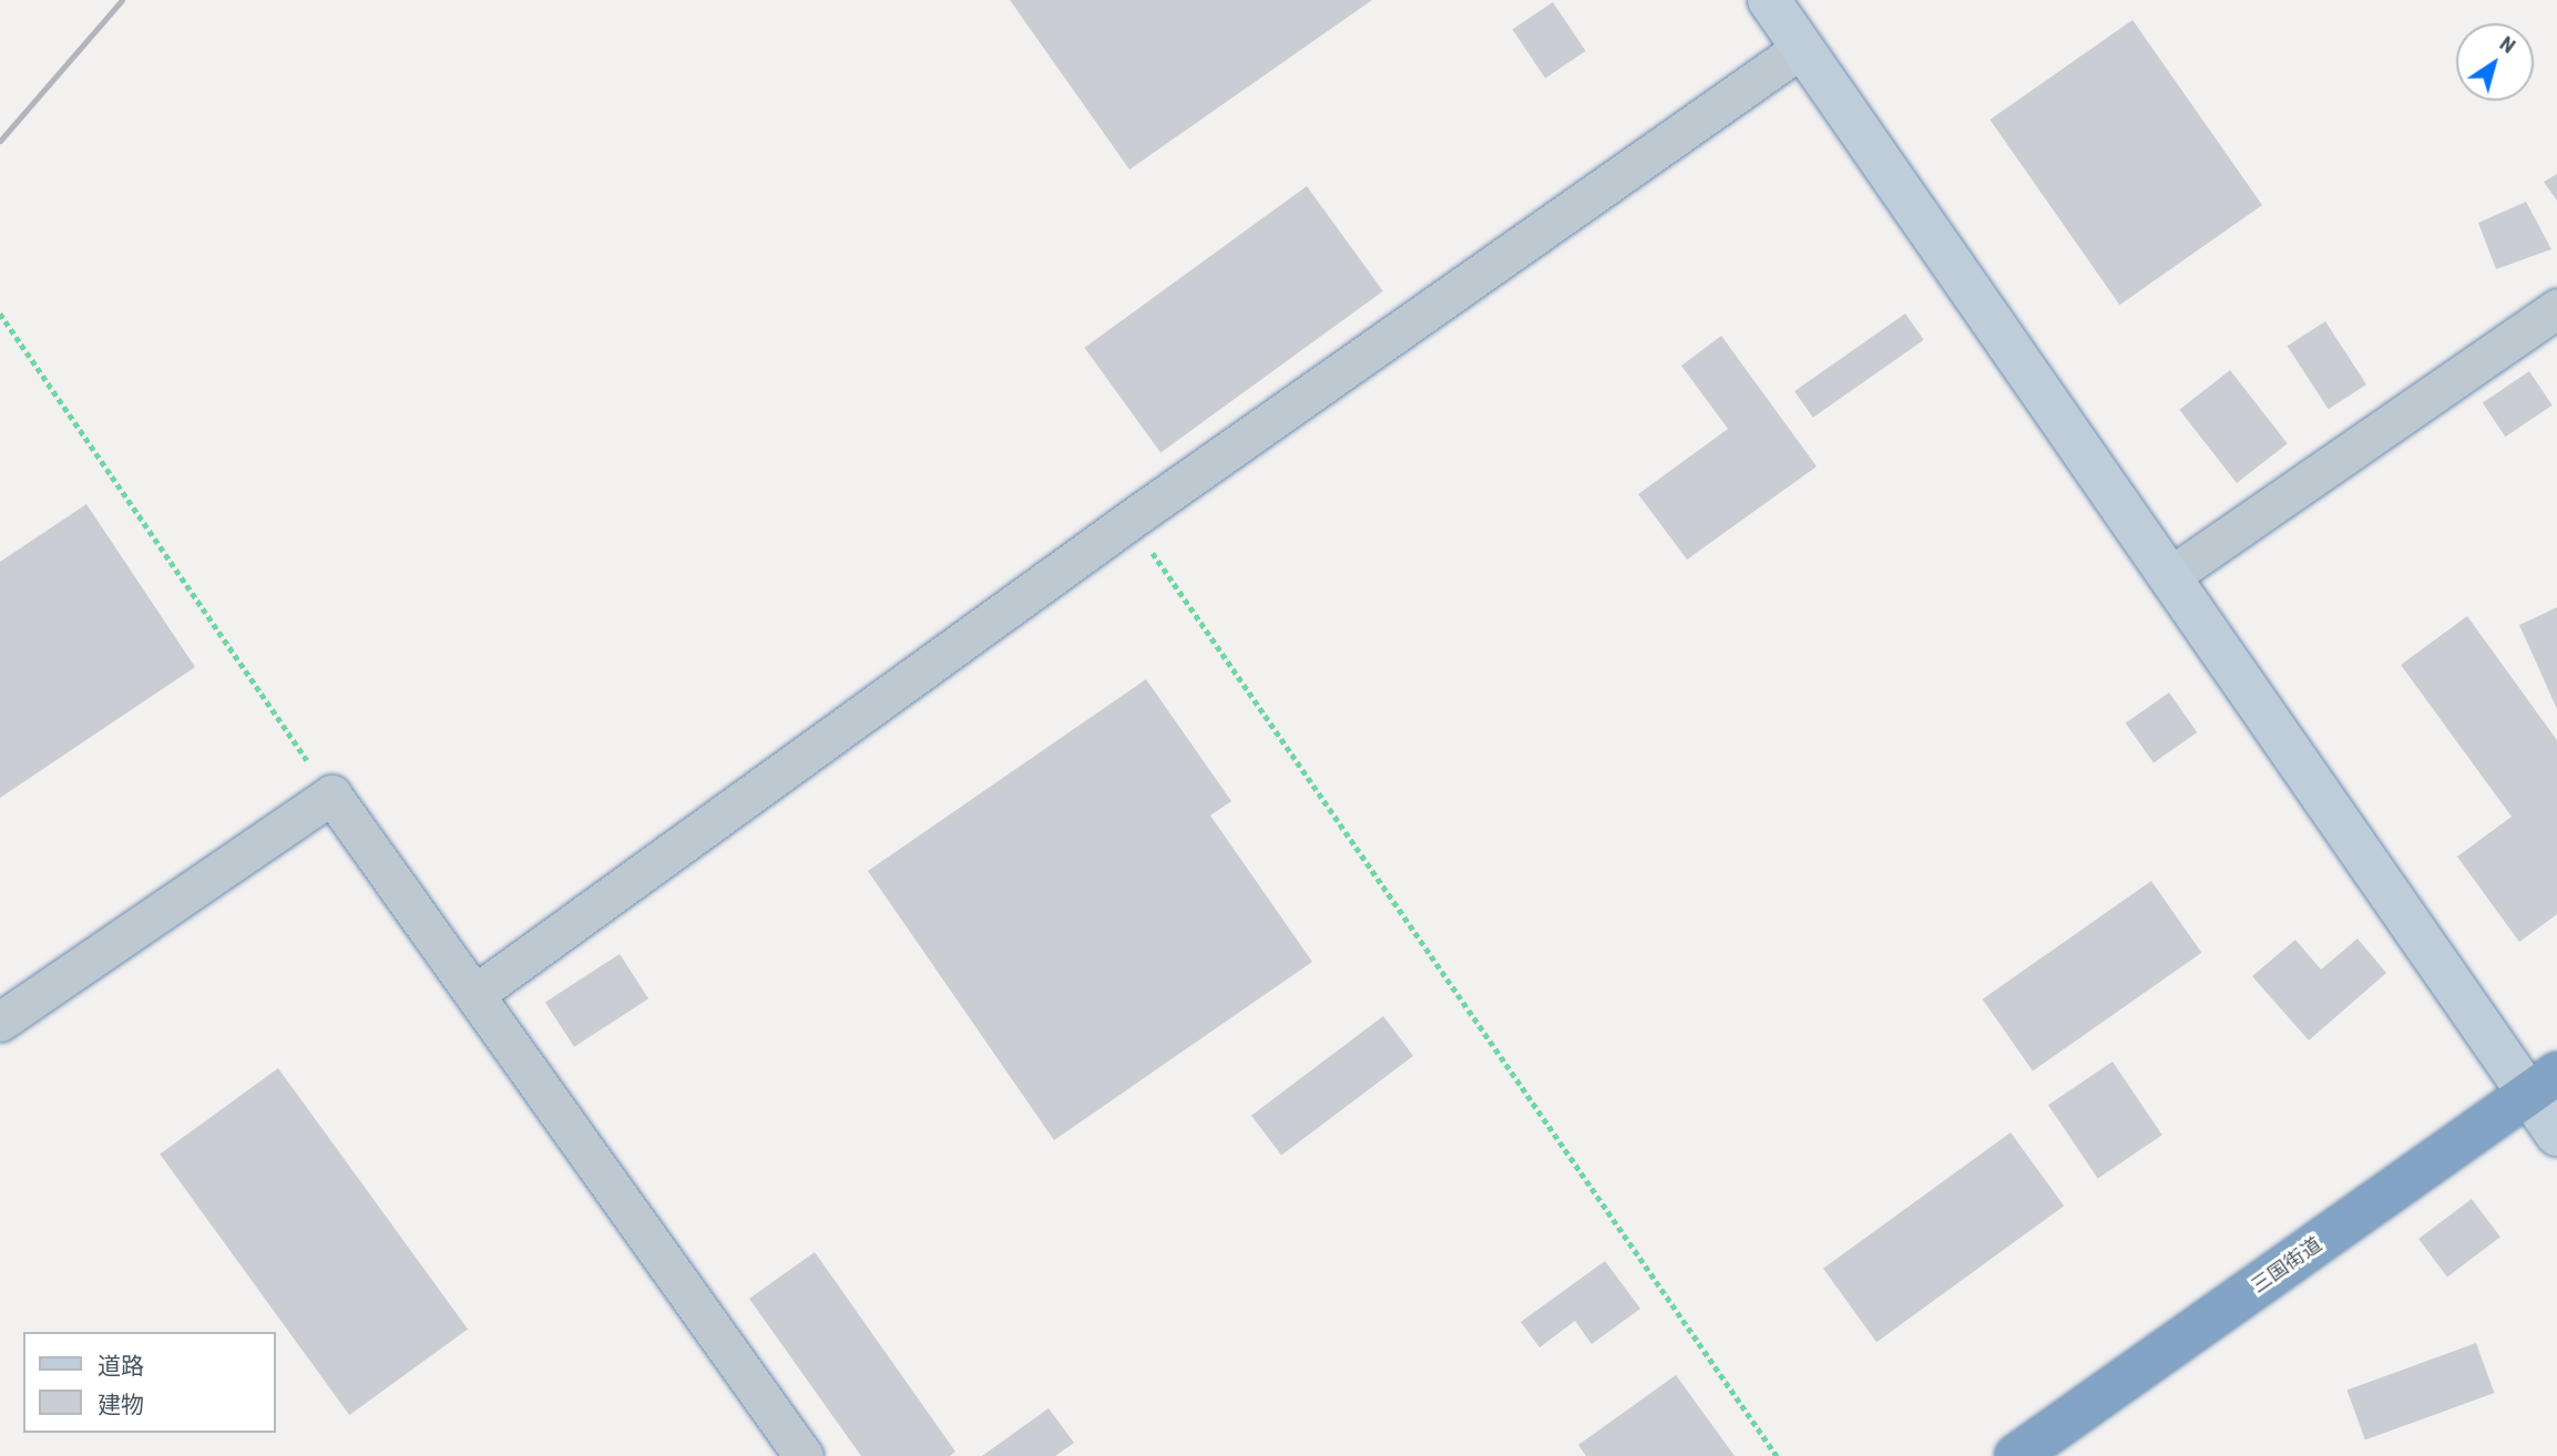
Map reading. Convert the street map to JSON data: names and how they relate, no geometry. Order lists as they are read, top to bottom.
{
  "streets": {
    "highway": ["三国街道"]
  },
  "legend": ["道路", "建物"],
  "north": "top right"
}
